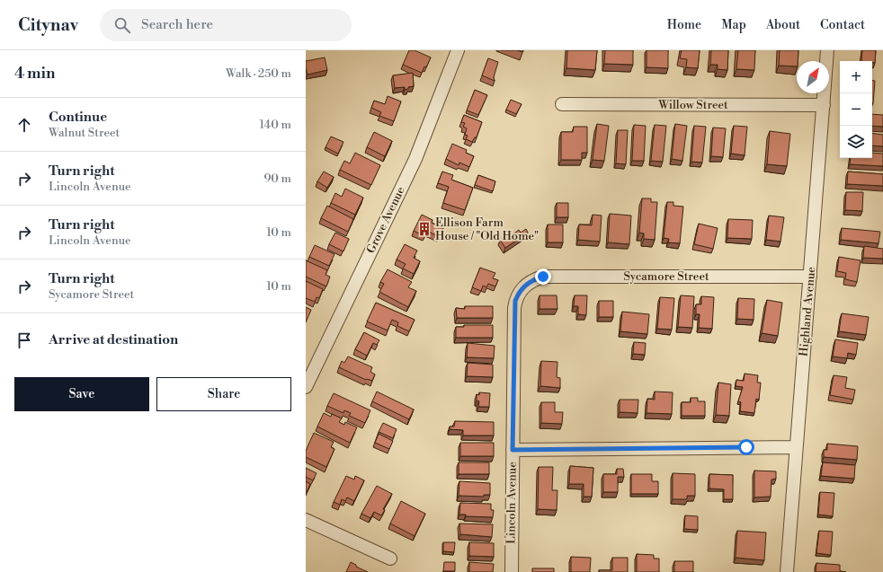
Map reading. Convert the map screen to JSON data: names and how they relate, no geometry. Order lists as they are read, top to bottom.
{
  "streets": {
    "street": [
      "Willow Street",
      "Grove Avenue",
      "Sycamore Street",
      "Highland Avenue",
      "Lincoln Avenue"
    ]
  },
  "crossings": [
    ["Willow Street", "Highland Avenue"],
    ["Sycamore Street", "Highland Avenue"],
    ["Sycamore Street", "Lincoln Avenue"]
  ],
  "places": {
    "building": ["Ellison Farm House / \"Old Home\""]
  },
  "north": "top right",
  "page": {
    "header": "Citynav",
    "search": "Search here",
    "nav": [
      "Home",
      "Map",
      "About",
      "Contact"
    ],
    "heading": ["4 min", "Walk · 250 m"],
    "map_buttons": ["+", "−"],
    "list": [
      ["Continue", "Walnut Street", "140 m"],
      ["Turn right", "Lincoln Avenue", "90 m"],
      ["Turn right", "Lincoln Avenue", "10 m"],
      ["Turn right", "Sycamore Street", "10 m"],
      "Arrive at destination"
    ],
    "buttons": ["Save", "Share"]
  }
}
